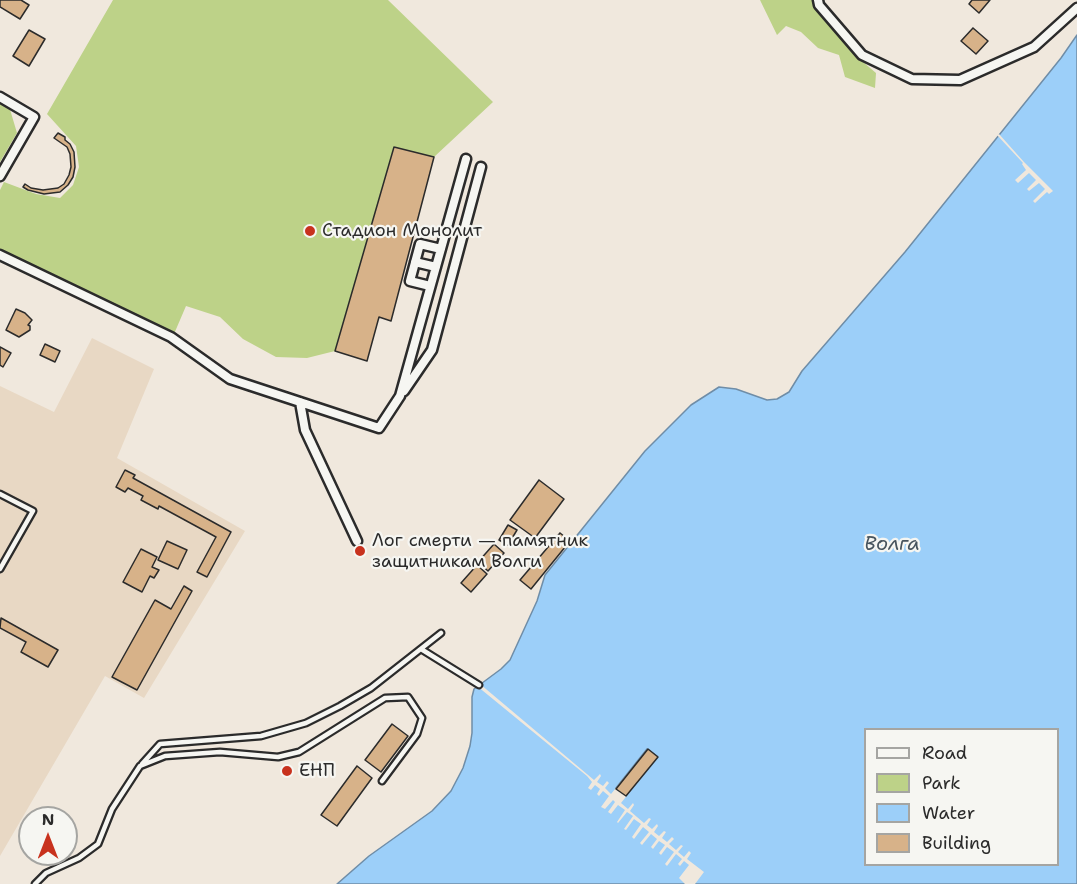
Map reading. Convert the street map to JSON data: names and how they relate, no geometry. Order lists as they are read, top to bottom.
{
  "water": ["Волга"],
  "places": ["Стадион Монолит", "Лог смерти — памятник защитникам Волги", "ЕНП"],
  "legend": [
    "Road",
    "Park",
    "Water",
    "Building"
  ],
  "north": "top"
}
